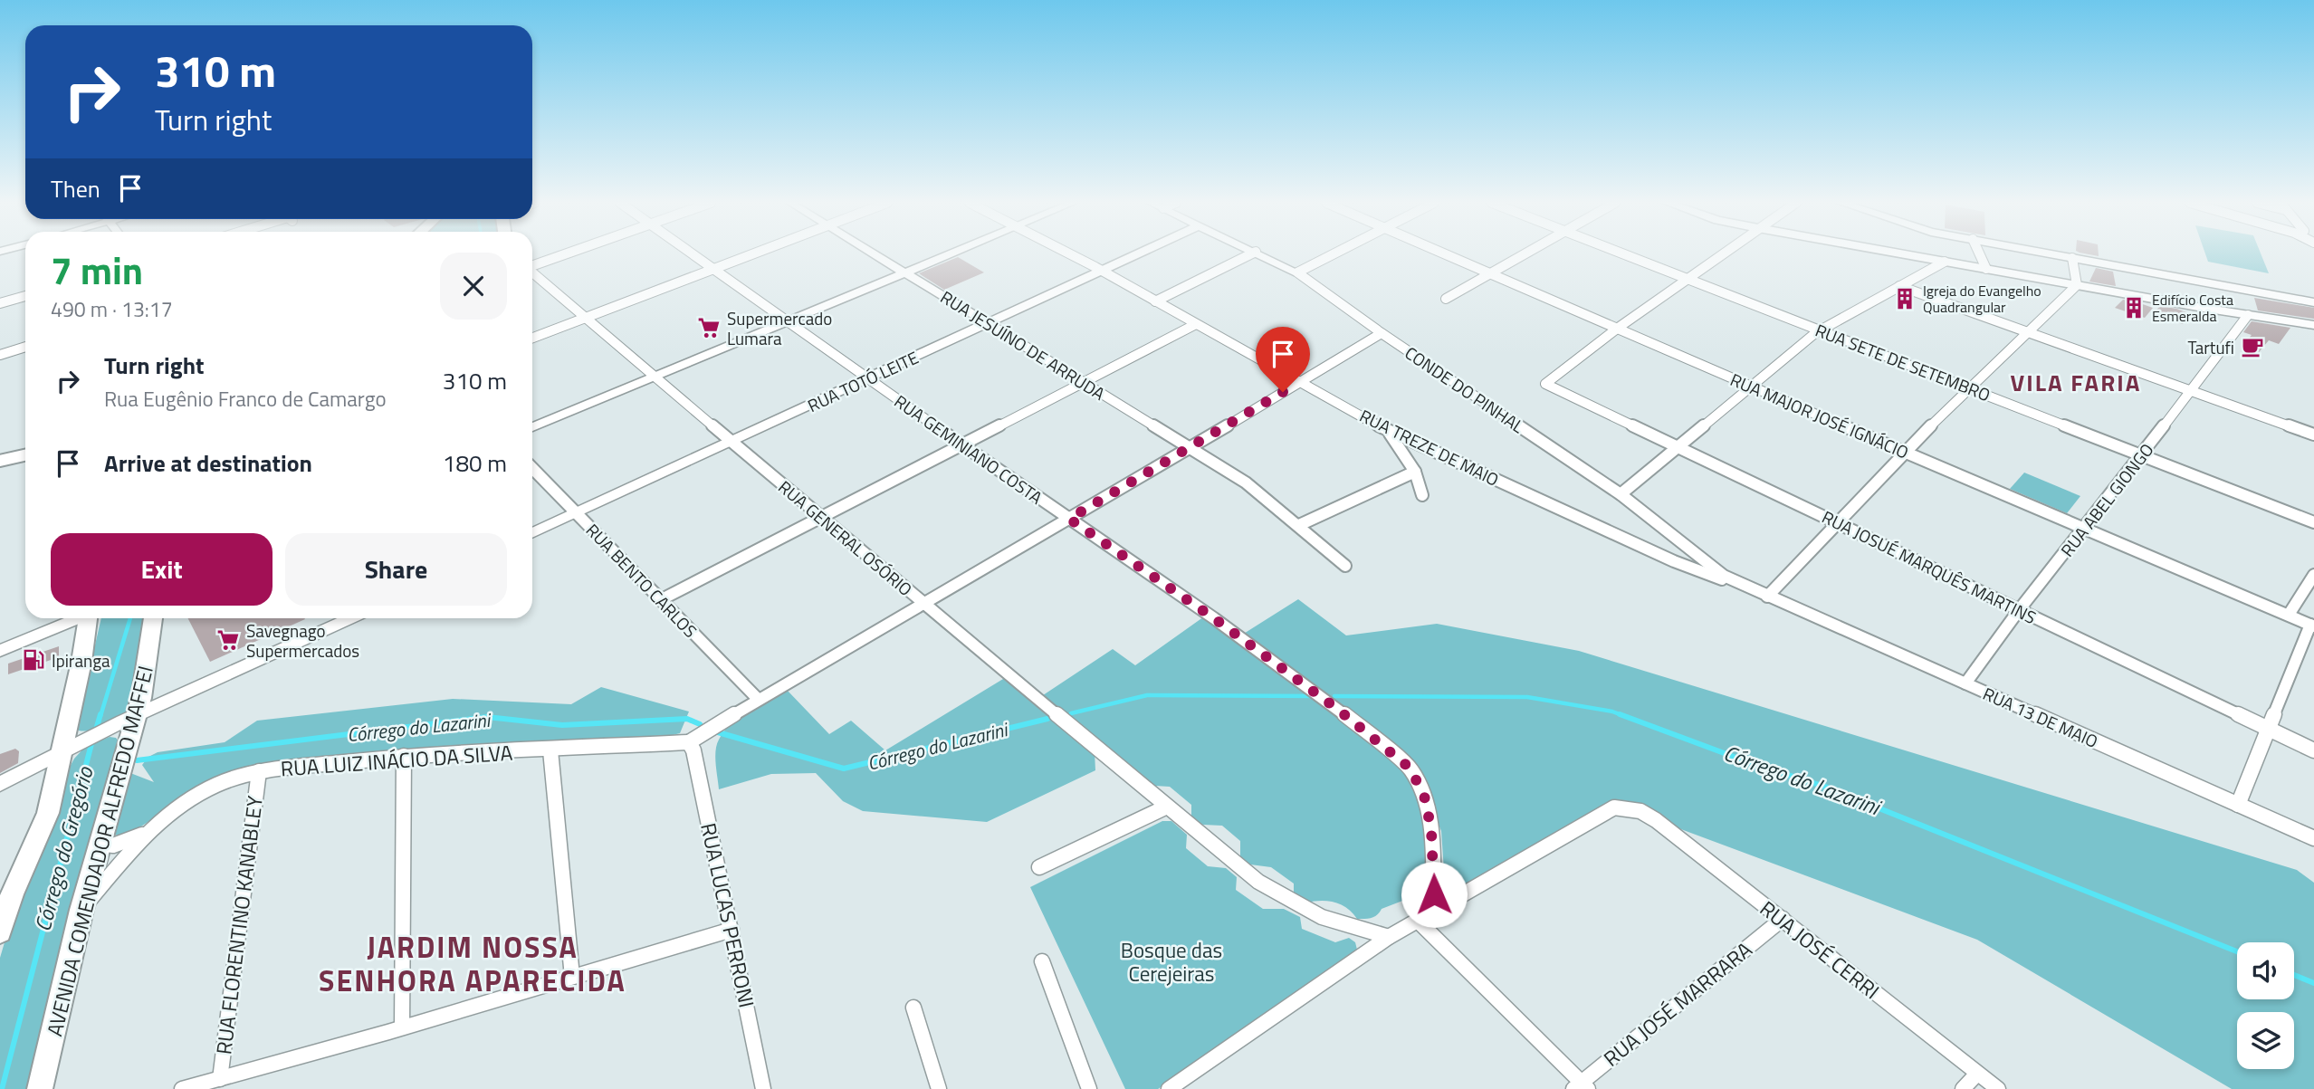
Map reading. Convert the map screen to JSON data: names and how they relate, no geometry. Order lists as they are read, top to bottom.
{
  "streets": {
    "main road": ["AVENIDA COMENDADOR ALFREDO MAFFEI"],
    "street": [
      "RUA JESUÍNO DE ARRUDA",
      "RUA SETE DE SETEMBRO",
      "RUA TOTÓ LEITE",
      "CONDE DO PINHAL",
      "RUA MAJOR JOSÉ IGNÁCIO",
      "RUA TREZE DE MAIO",
      "RUA GEMINIANO COSTA",
      "RUA ABEL GIONGO",
      "RUA GENERAL OSÓRIO",
      "RUA JOSUÉ MARQUÊS MARTINS",
      "RUA BENTO CARLOS",
      "RUA 13 DE MAIO",
      "RUA LUIZ INÁCIO DA SILVA",
      "RUA LUCAS PERRONI",
      "RUA FLORENTINO KANABLEY",
      "RUA JOSÉ CERRI",
      "RUA JOSÉ MARRARA"
    ]
  },
  "crossings": [
    ["RUA JESUÍNO DE ARRUDA", "RUA TOTÓ LEITE"],
    ["RUA SETE DE SETEMBRO", "RUA ABEL GIONGO"],
    ["RUA TOTÓ LEITE", "RUA TREZE DE MAIO"],
    ["RUA TOTÓ LEITE", "RUA GEMINIANO COSTA"],
    ["RUA TOTÓ LEITE", "RUA GENERAL OSÓRIO"],
    ["RUA TOTÓ LEITE", "RUA BENTO CARLOS"],
    ["CONDE DO PINHAL", "RUA TREZE DE MAIO"],
    ["CONDE DO PINHAL", "RUA 13 DE MAIO"],
    ["RUA MAJOR JOSÉ IGNÁCIO", "RUA ABEL GIONGO"],
    ["RUA TREZE DE MAIO", "RUA 13 DE MAIO"],
    ["RUA ABEL GIONGO", "RUA JOSUÉ MARQUÊS MARTINS"],
    ["RUA ABEL GIONGO", "RUA 13 DE MAIO"],
    ["RUA LUIZ INÁCIO DA SILVA", "AVENIDA COMENDADOR ALFREDO MAFFEI"],
    ["RUA LUIZ INÁCIO DA SILVA", "RUA LUCAS PERRONI"],
    ["RUA LUIZ INÁCIO DA SILVA", "RUA FLORENTINO KANABLEY"],
    ["RUA JOSÉ CERRI", "RUA JOSÉ MARRARA"]
  ],
  "districts": ["VILA FARIA", "JARDIM NOSSA SENHORA APARECIDA"],
  "water": ["Córrego do Lazarini", "Córrego do Gregório"],
  "parks": ["Bosque das Cerejeiras"],
  "places": {
    "building": ["Igreja do Evangelho Quadrangular", "Edifício Costa Esmeralda"],
    "supermarket": ["Supermercado Lumara", "Savegnago Supermercados"],
    "cafe": ["Tartufi"],
    "fuel station": ["Ipiranga"]
  },
  "page": {
    "turn": ["310 m", "Turn right"],
    "then": "Then",
    "heading": ["7 min", "490 m · 13:17"],
    "list": [
      {
        "name": "Turn right",
        "note": "Rua Eugênio Franco de Camargo",
        "value": "310 m"
      },
      {
        "name": "Arrive at destination",
        "value": "180 m"
      }
    ],
    "buttons": ["Exit", "Share"]
  }
}
